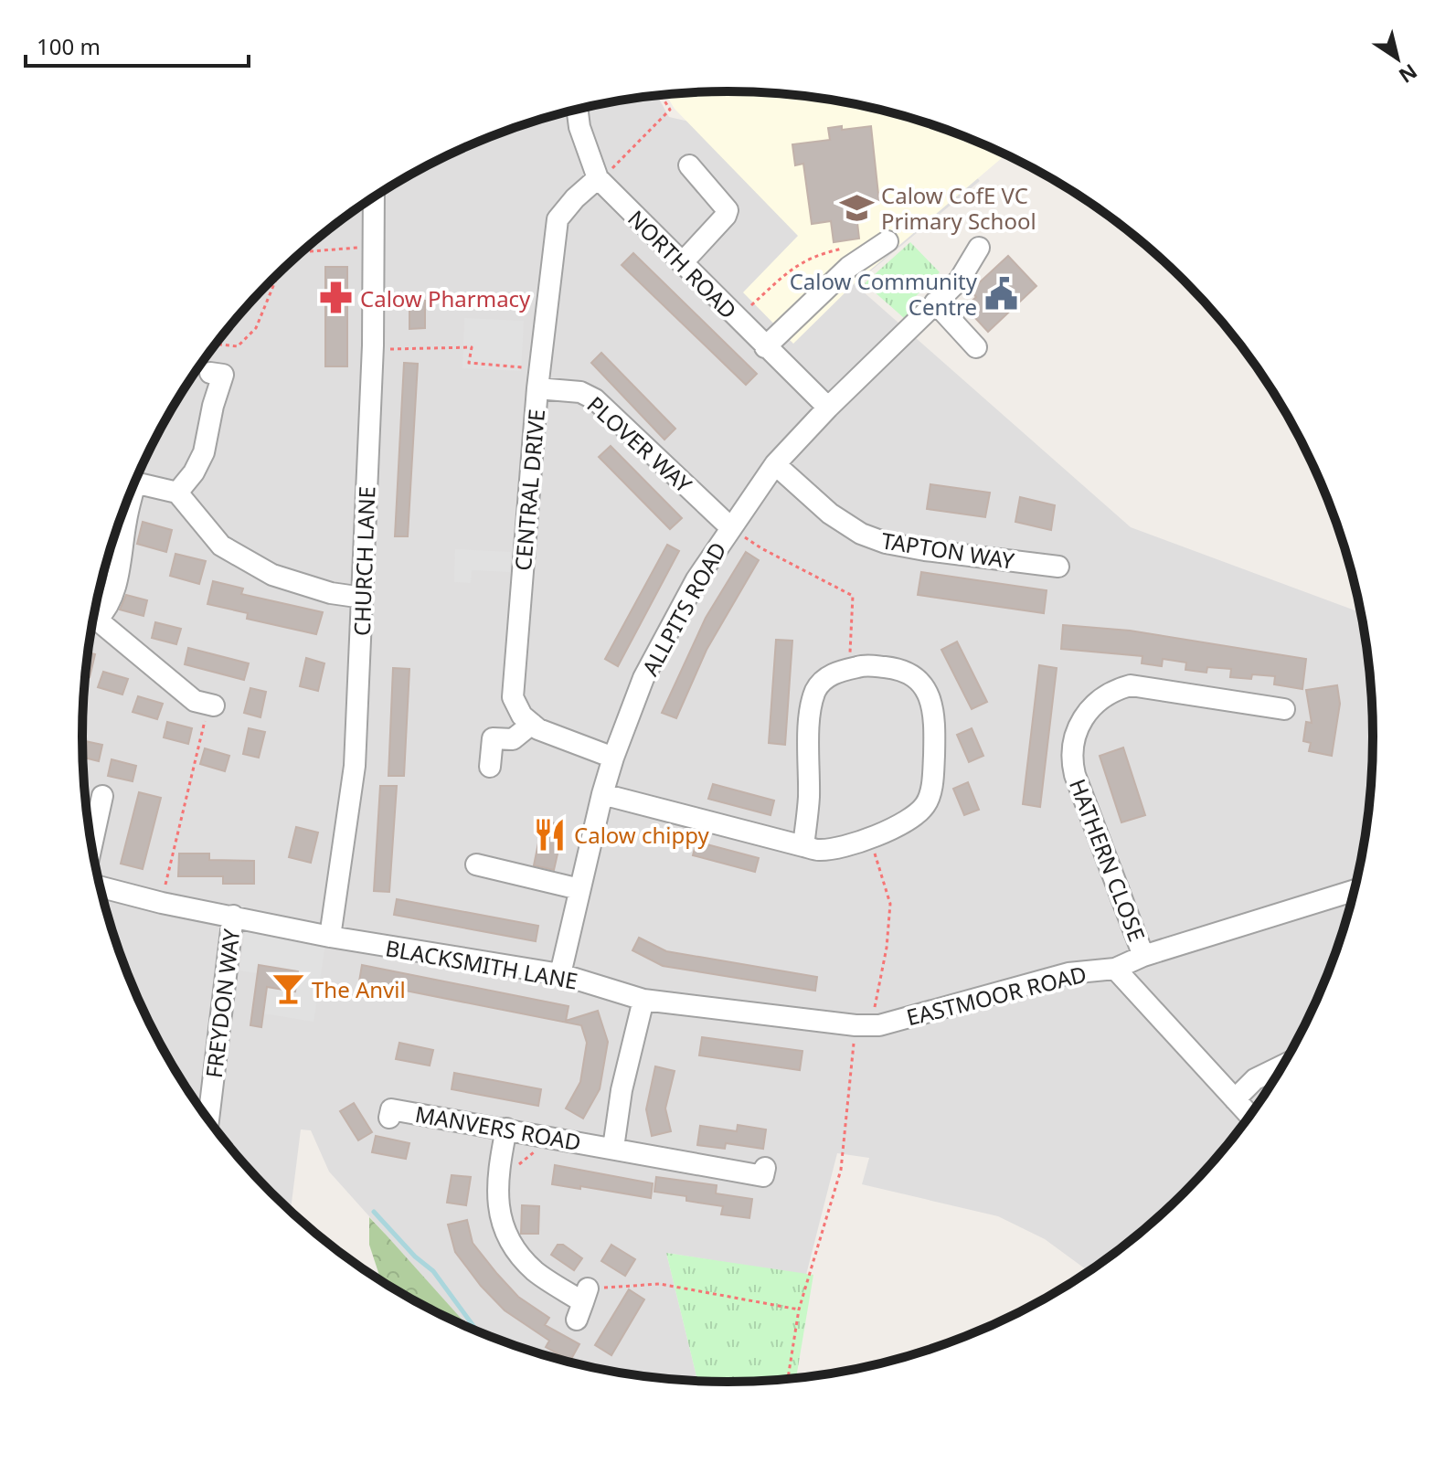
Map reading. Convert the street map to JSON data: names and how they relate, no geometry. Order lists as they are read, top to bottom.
{
  "streets": {
    "street": [
      "NORTH ROAD",
      "PLOVER WAY",
      "CENTRAL DRIVE",
      "TAPTON WAY",
      "CHURCH LANE",
      "ALLPITS ROAD",
      "HATHERN CLOSE",
      "BLACKSMITH LANE",
      "EASTMOOR ROAD",
      "FREYDON WAY",
      "MANVERS ROAD"
    ]
  },
  "crossings": [
    ["NORTH ROAD", "CENTRAL DRIVE"],
    ["NORTH ROAD", "ALLPITS ROAD"],
    ["PLOVER WAY", "CENTRAL DRIVE"],
    ["PLOVER WAY", "ALLPITS ROAD"],
    ["TAPTON WAY", "ALLPITS ROAD"],
    ["CHURCH LANE", "BLACKSMITH LANE"],
    ["ALLPITS ROAD", "BLACKSMITH LANE"],
    ["HATHERN CLOSE", "EASTMOOR ROAD"],
    ["BLACKSMITH LANE", "EASTMOOR ROAD"],
    ["BLACKSMITH LANE", "FREYDON WAY"]
  ],
  "places": {
    "school or university": ["Calow CofE VC Primary School"],
    "public building": ["Calow Community Centre"],
    "pharmacy": ["Calow Pharmacy"],
    "restaurant": ["Calow chippy"],
    "bar": ["The Anvil"]
  },
  "scale_bar": "100 m",
  "north": "bottom right"
}
